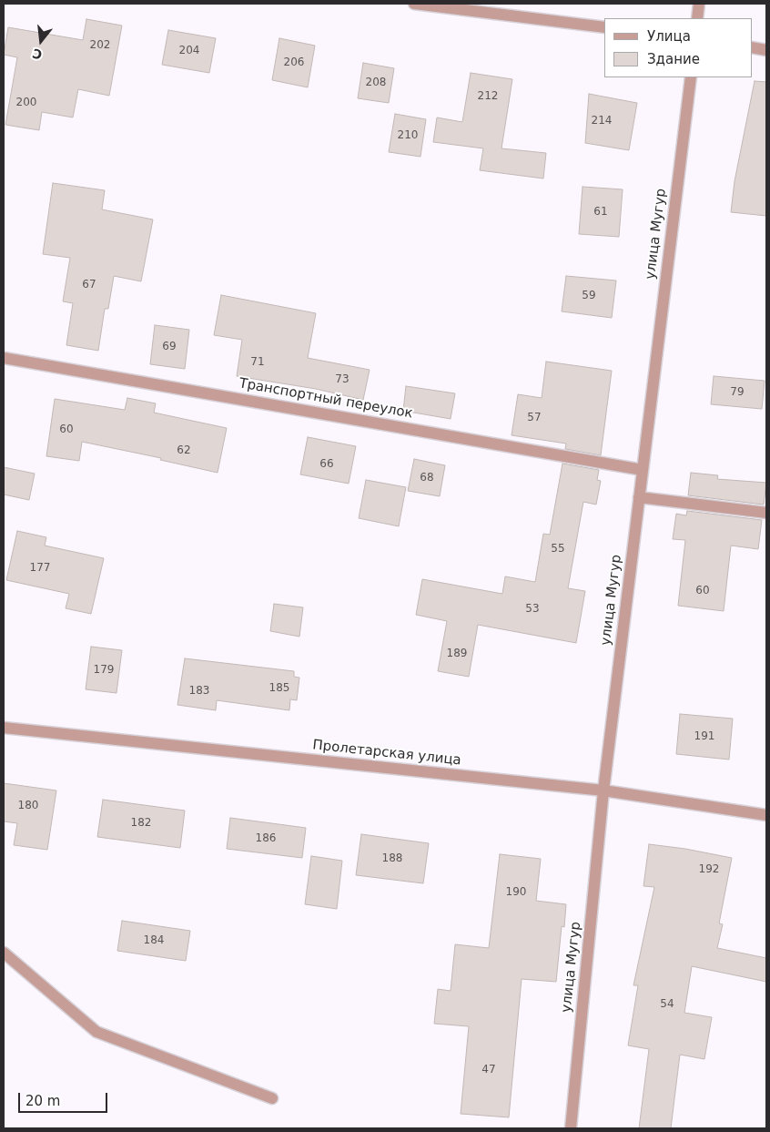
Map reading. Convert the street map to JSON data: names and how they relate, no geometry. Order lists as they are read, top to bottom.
{
  "streets": {
    "street": ["улица Мугур", "Транспортный переулок", "Пролетарская улица"]
  },
  "crossings": [
    ["улица Мугур", "Транспортный переулок"],
    ["улица Мугур", "Пролетарская улица"]
  ],
  "house_numbers": [
    "202",
    "204",
    "206",
    "208",
    "212",
    "200",
    "214",
    "210",
    "61",
    "67",
    "59",
    "69",
    "71",
    "73",
    "79",
    "57",
    "60",
    "62",
    "66",
    "68",
    "55",
    "177",
    "60",
    "53",
    "189",
    "179",
    "185",
    "183",
    "191",
    "180",
    "182",
    "186",
    "188",
    "192",
    "190",
    "184",
    "54",
    "47"
  ],
  "legend": ["Улица", "Здание"],
  "scale_bar": "20 m",
  "north": "bottom"
}
